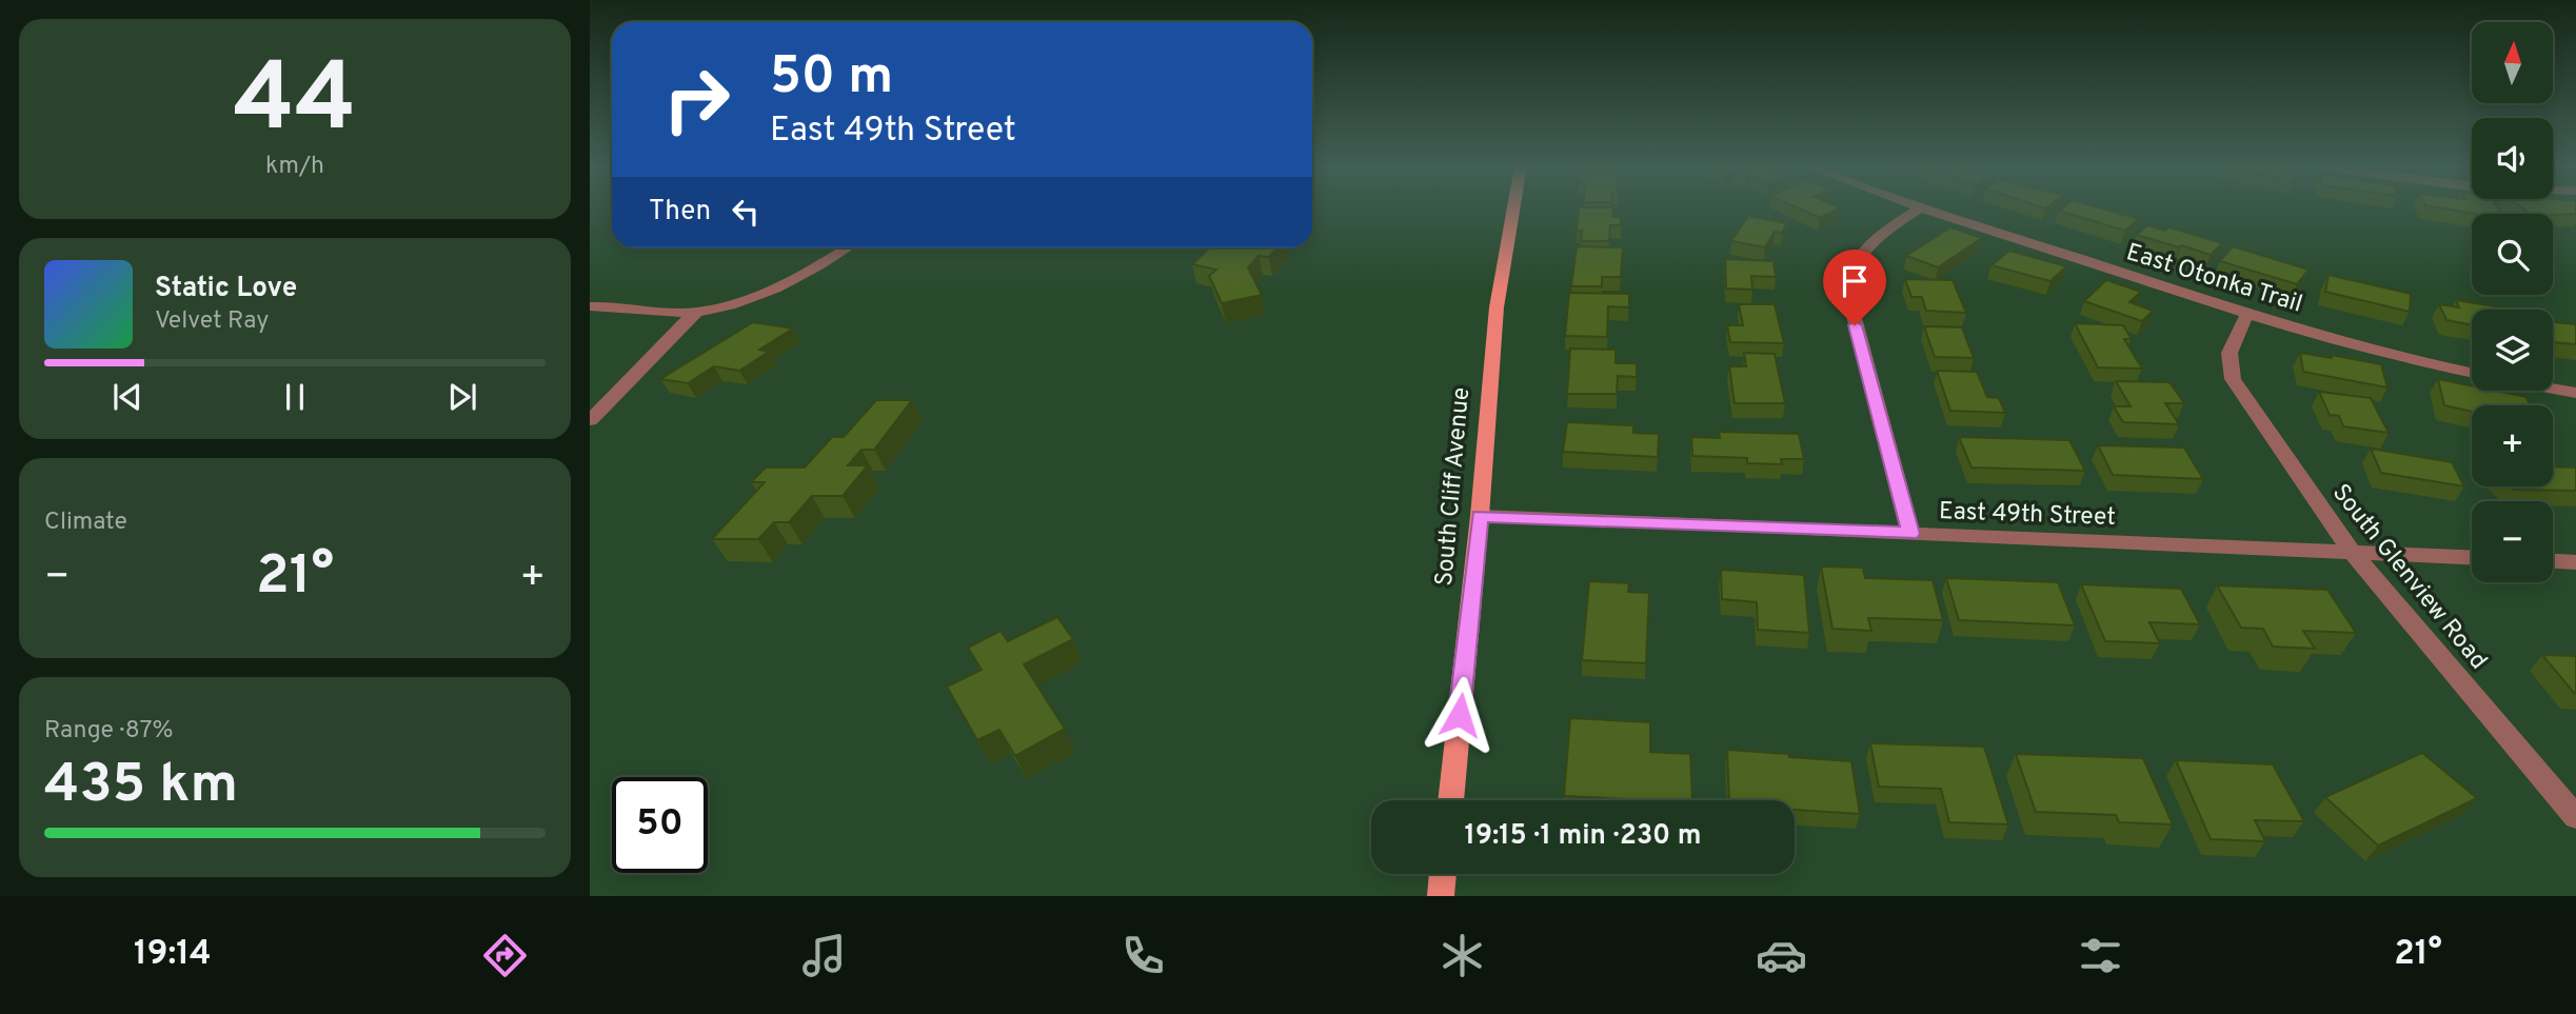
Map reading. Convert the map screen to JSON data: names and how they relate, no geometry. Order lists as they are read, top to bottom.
{
  "streets": {
    "main road": ["South Cliff Avenue"],
    "street": ["East Otonka Trail", "East 49th Street", "South Glenview Road"]
  },
  "crossings": [
    ["East Otonka Trail", "South Glenview Road"],
    ["South Cliff Avenue", "East 49th Street"],
    ["East 49th Street", "South Glenview Road"]
  ],
  "north": "top",
  "page": {
    "tile": [
      ["44", "km/h"],
      "Climate",
      ["Range · 87%", "435 km"]
    ],
    "map_buttons": ["+", "−"],
    "turn": ["50 m", "East 49th Street"],
    "then": "Then",
    "song": ["Static Love", "Velvet Ray"],
    "heat": ["−", "21°", "+"],
    "limit": "50",
    "trip": "19:15 · 1 min · 230 m",
    "tabs": ["19:14", "21°"]
  }
}
